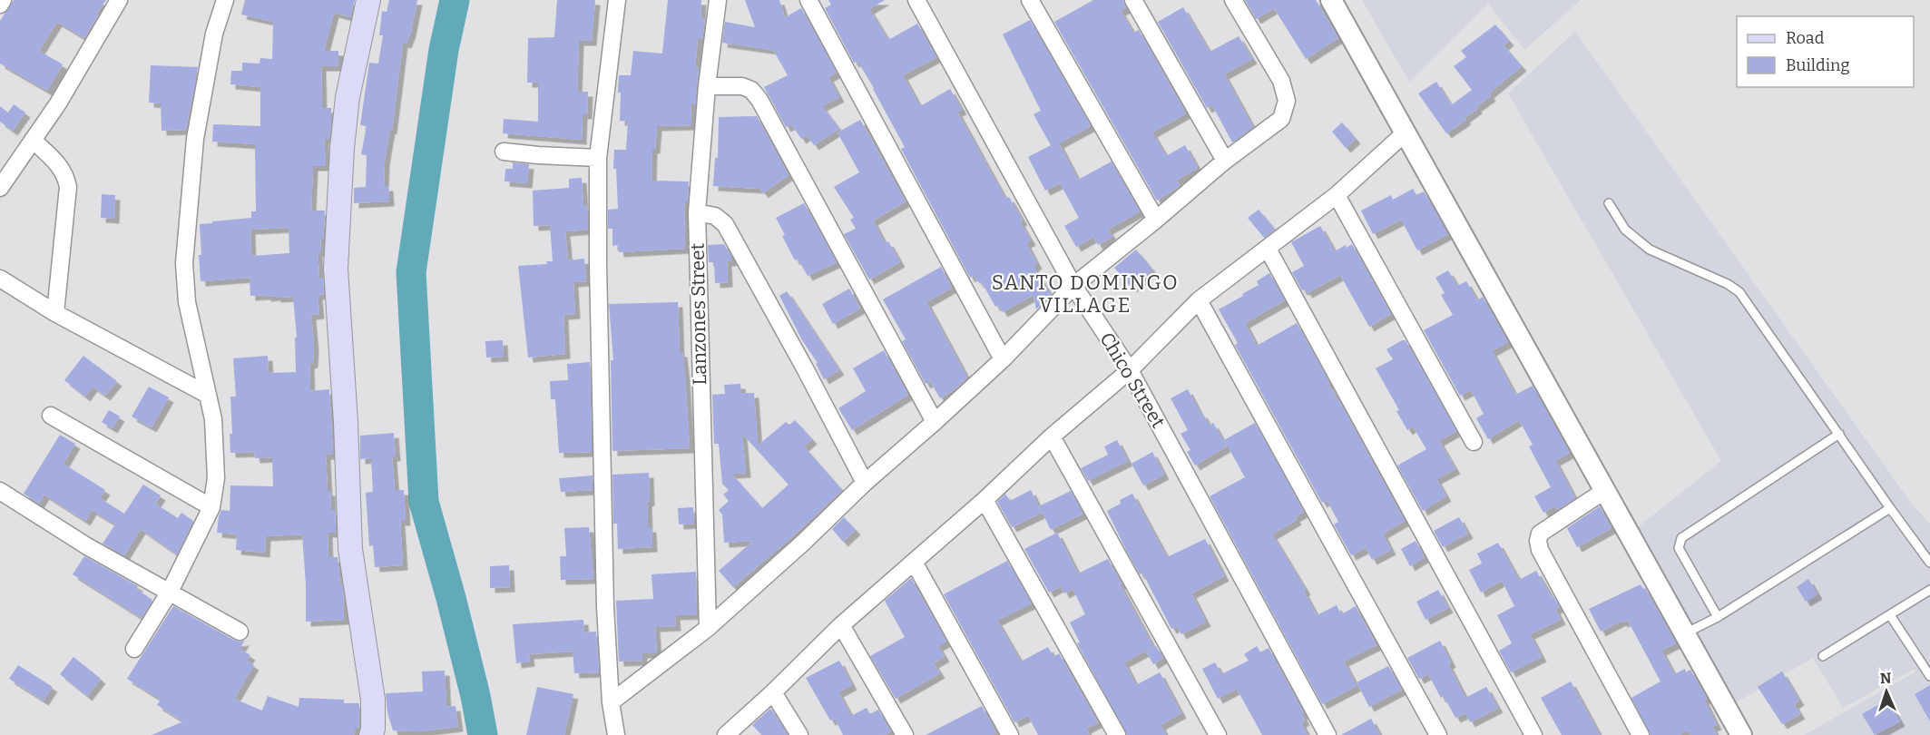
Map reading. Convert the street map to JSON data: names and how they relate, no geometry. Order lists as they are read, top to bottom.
{
  "streets": {
    "street": ["Lanzones Street", "Chico Street"]
  },
  "districts": ["SANTO DOMINGO VILLAGE"],
  "legend": ["Road", "Building"],
  "north": "top"
}
